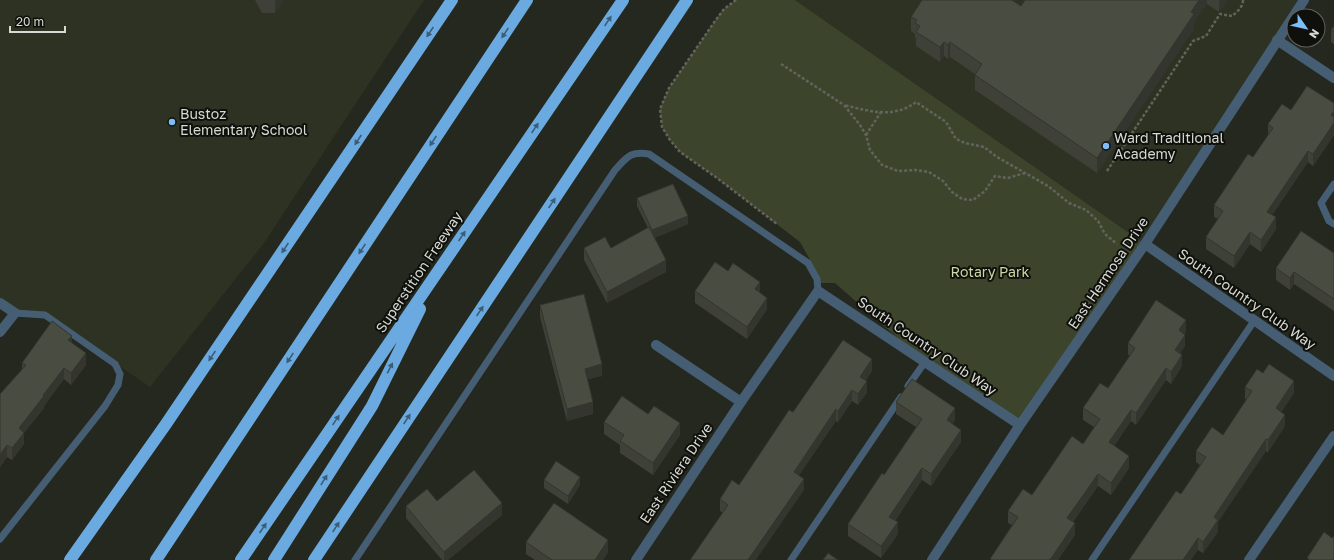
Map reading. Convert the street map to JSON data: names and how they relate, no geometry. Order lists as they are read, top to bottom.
{
  "streets": {
    "highway": ["Superstition Freeway"],
    "street": ["East Hermosa Drive", "South Country Club Way", "East Riviera Drive"]
  },
  "crossings": [
    ["East Hermosa Drive", "South Country Club Way"],
    ["South Country Club Way", "East Riviera Drive"]
  ],
  "parks": ["Rotary Park"],
  "places": ["Bustoz Elementary School", "Ward Traditional Academy"],
  "scale_bar": "20 m",
  "north": "bottom right"
}
